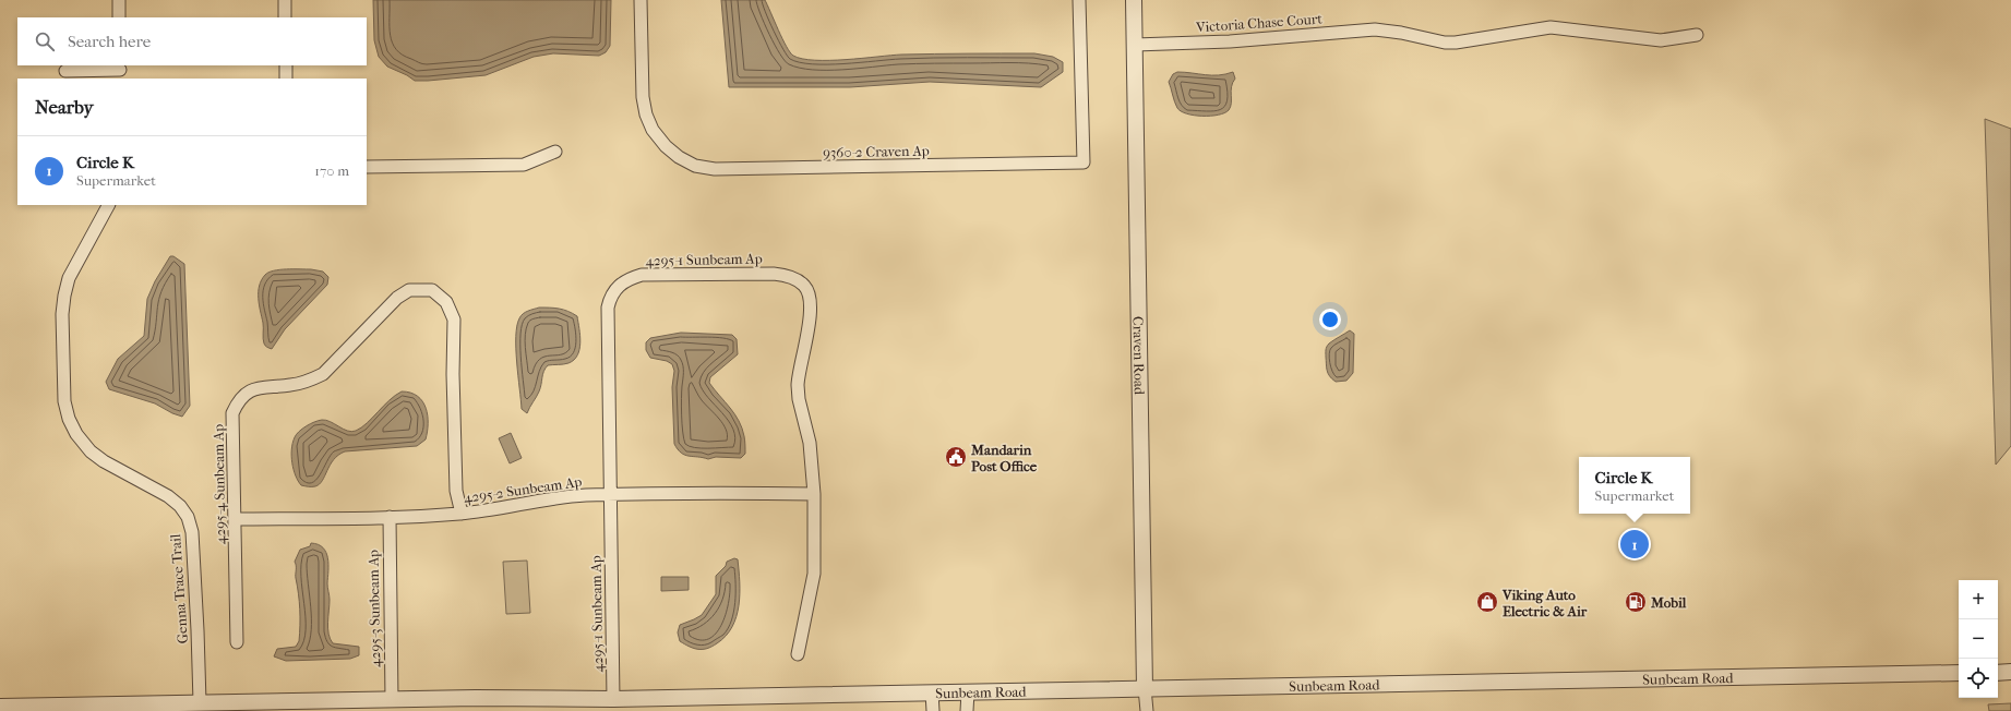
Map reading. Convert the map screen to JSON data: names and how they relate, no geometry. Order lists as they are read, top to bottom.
{
  "streets": {
    "street": [
      "Victoria Chase Court",
      "9360-2 Craven Ap",
      "4295-1 Sunbeam Ap",
      "Craven Road",
      "4295-4 Sunbeam Ap",
      "4295-2 Sunbeam Ap",
      "Genna Trace Trail",
      "4295-3 Sunbeam Ap",
      "Sunbeam Road"
    ]
  },
  "crossings": [
    ["Victoria Chase Court", "Craven Road"],
    ["4295-1 Sunbeam Ap", "4295-2 Sunbeam Ap"],
    ["4295-1 Sunbeam Ap", "Sunbeam Road"],
    ["Craven Road", "Sunbeam Road"],
    ["4295-4 Sunbeam Ap", "4295-2 Sunbeam Ap"],
    ["4295-2 Sunbeam Ap", "4295-3 Sunbeam Ap"],
    ["Genna Trace Trail", "Sunbeam Road"],
    ["4295-3 Sunbeam Ap", "Sunbeam Road"]
  ],
  "places": {
    "public building": ["Mandarin Post Office"],
    "shop": ["Viking Auto Electric & Air"],
    "fuel station": ["Mobil"]
  },
  "page": {
    "search": "Search here",
    "heading": "Nearby",
    "list": [
      {
        "mark": "1",
        "name": "Circle K",
        "note": "Supermarket",
        "value": "170 m"
      }
    ],
    "popup": ["Circle K", "Supermarket"],
    "pins": "1",
    "map_buttons": ["+", "−"]
  }
}
